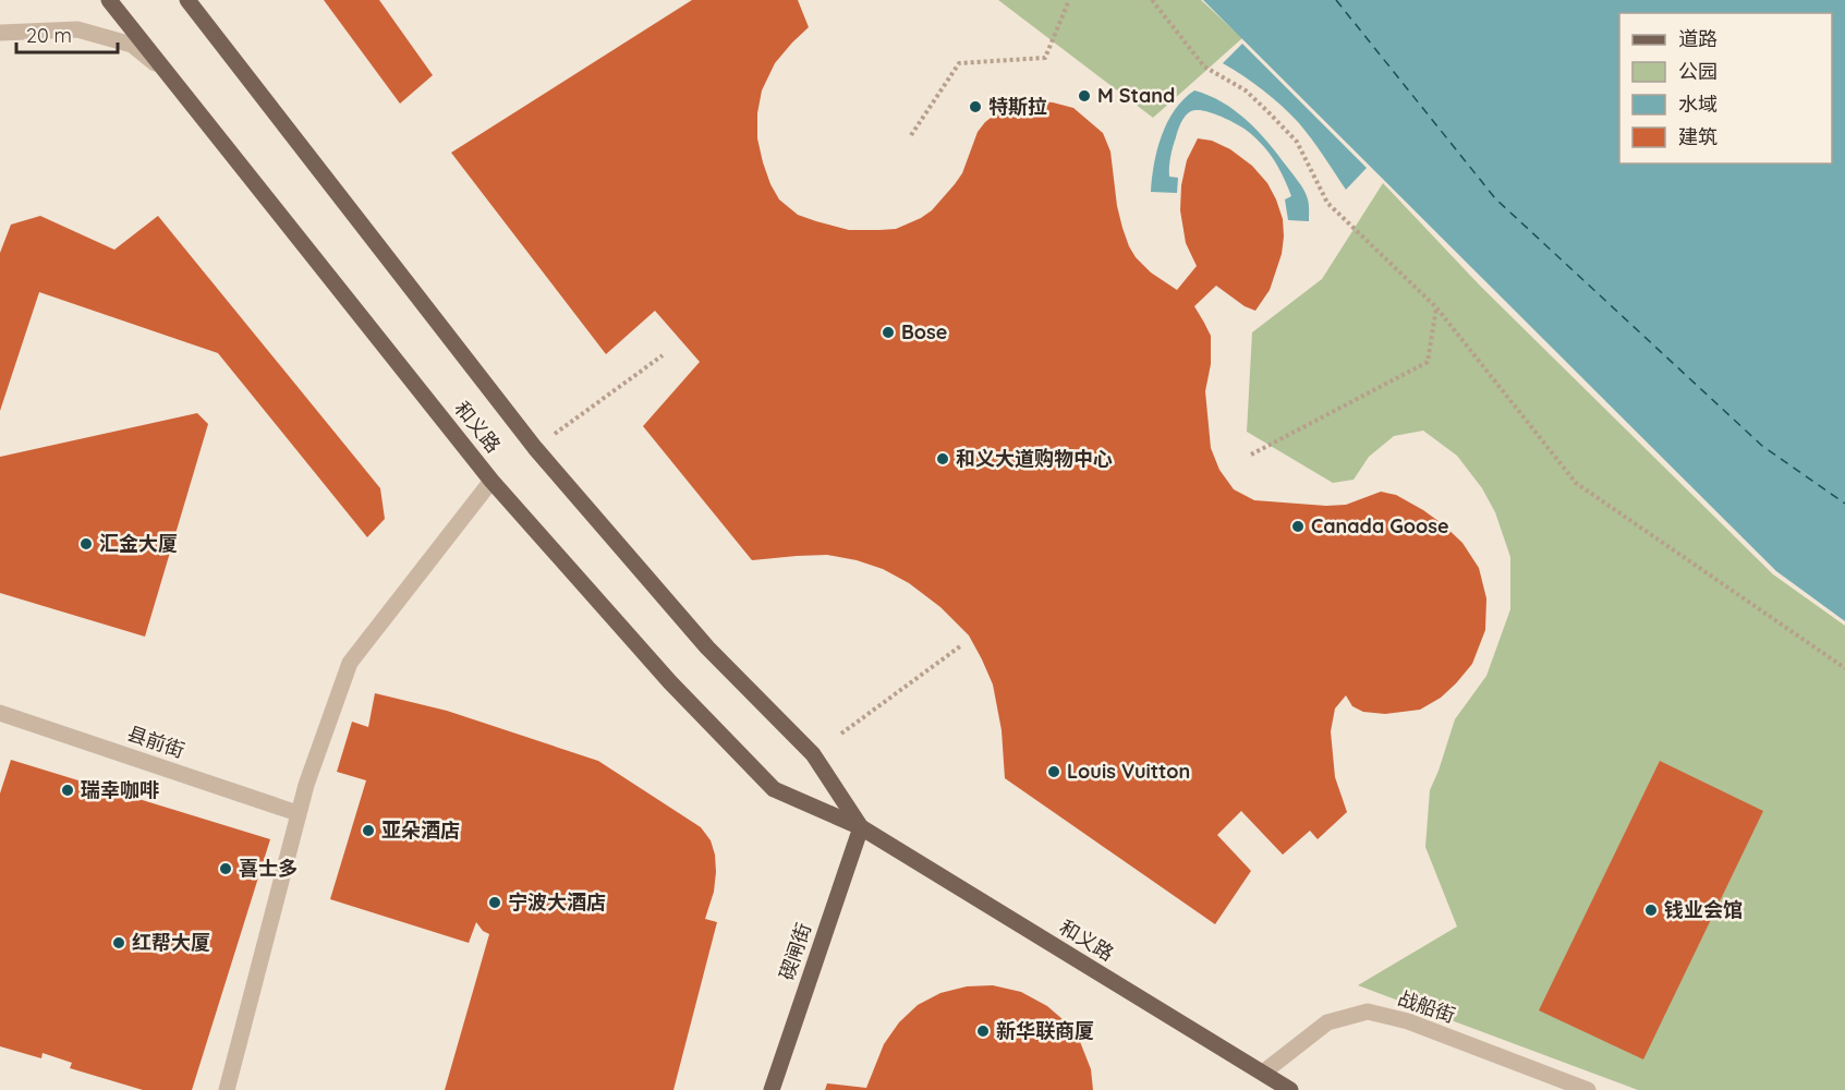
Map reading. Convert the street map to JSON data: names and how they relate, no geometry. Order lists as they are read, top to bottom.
{
  "streets": {
    "main road": ["和义路", "碶闸街"],
    "street": ["县前街", "战船街"]
  },
  "crossings": [
    ["和义路", "碶闸街"],
    ["和义路", "战船街"]
  ],
  "places": [
    "M Stand",
    "特斯拉",
    "Bose",
    "和义大道购物中心",
    "Canada Goose",
    "汇金大厦",
    "Louis Vuitton",
    "瑞幸咖啡",
    "亚朵酒店",
    "喜士多",
    "宁波大酒店",
    "钱业会馆",
    "红帮大厦",
    "新华联商厦"
  ],
  "legend": [
    "道路",
    "公园",
    "水域",
    "建筑"
  ],
  "scale_bar": "20 m"
}
